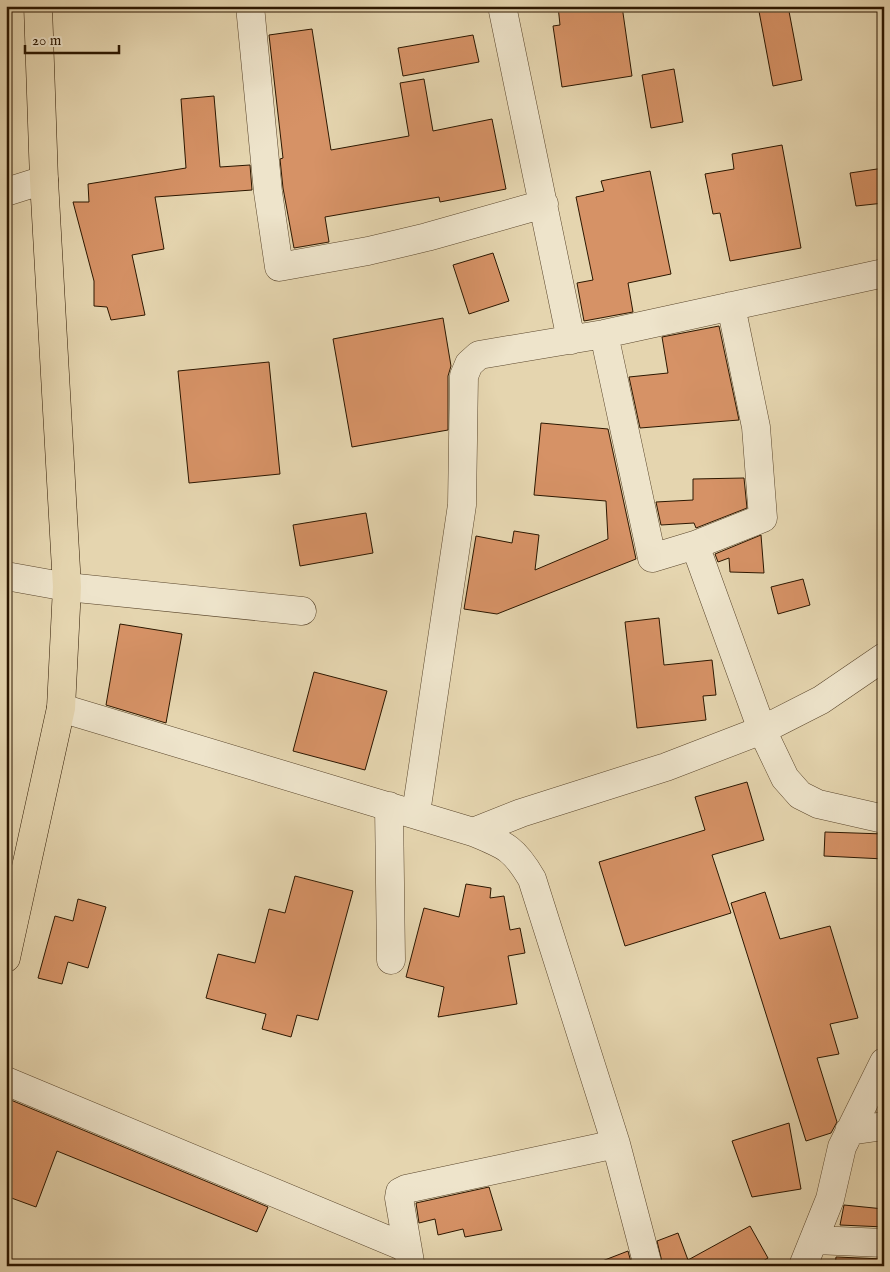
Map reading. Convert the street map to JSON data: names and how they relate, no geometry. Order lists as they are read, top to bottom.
{
  "scale_bar": "20 m"
}
